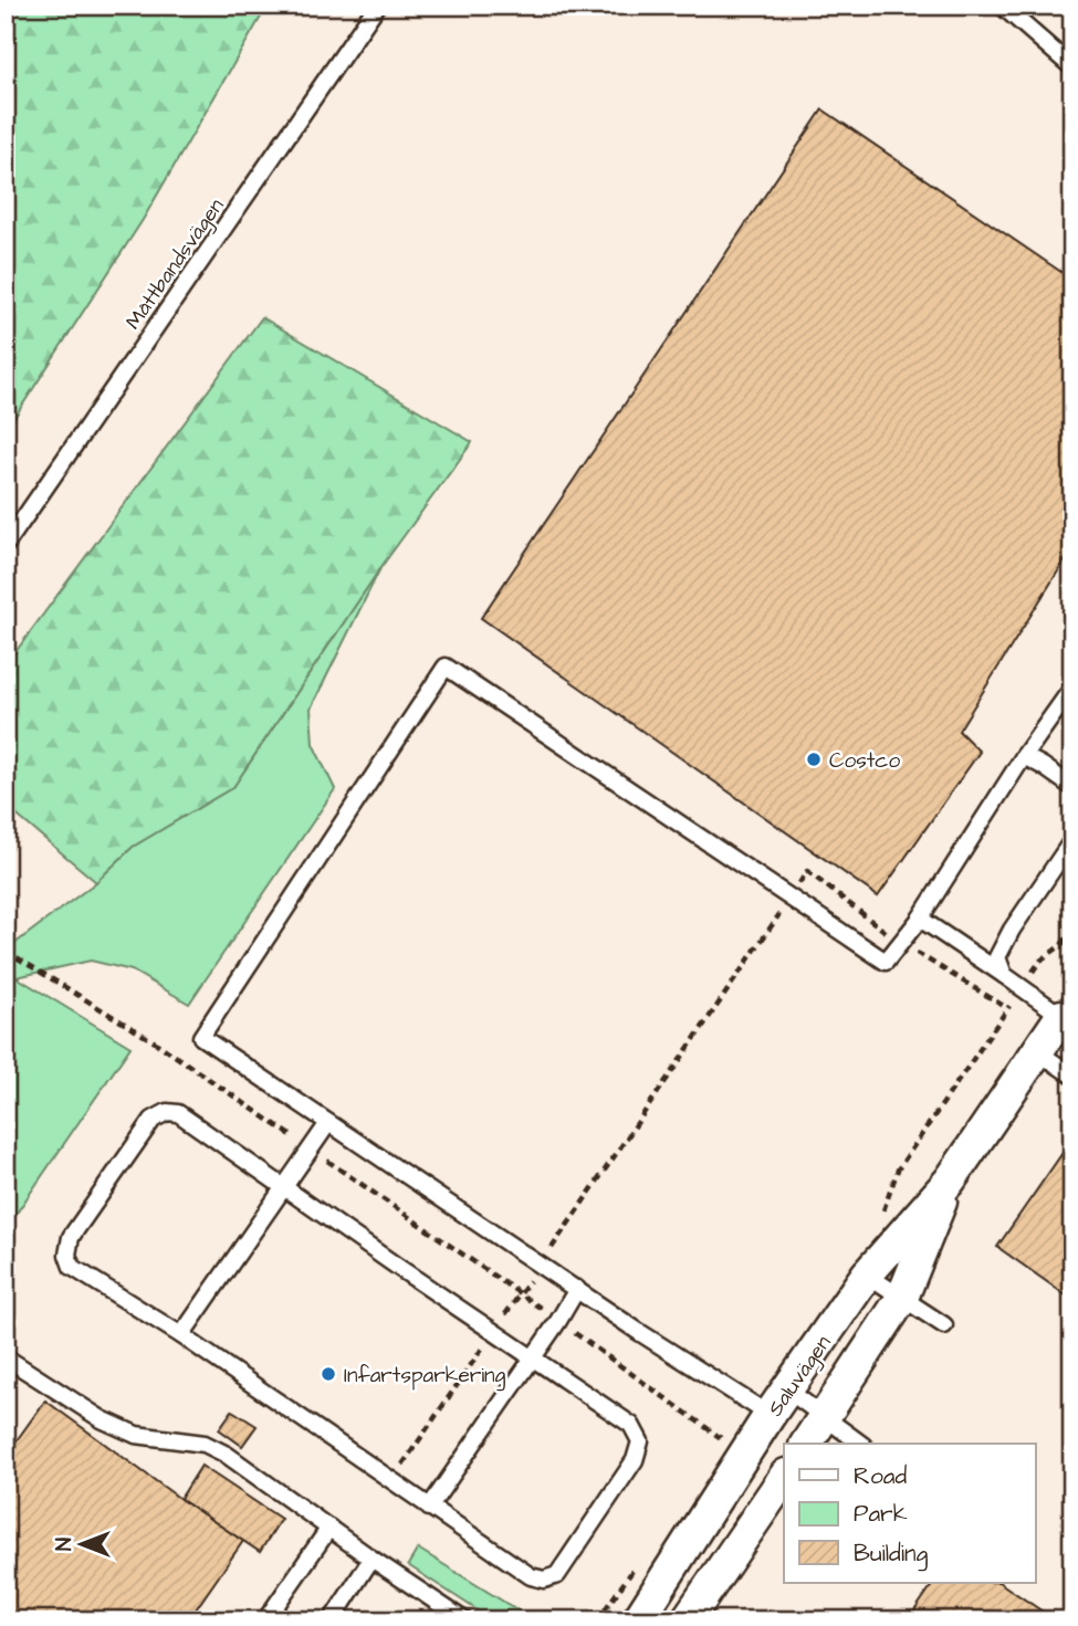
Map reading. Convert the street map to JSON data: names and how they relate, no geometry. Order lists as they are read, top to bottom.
{
  "streets": {
    "street": ["Saluvägen"],
    "lane": ["Måttbandsvägen"]
  },
  "places": ["Costco", "Infartsparkering"],
  "legend": ["Road", "Park", "Building"],
  "north": "left"
}
